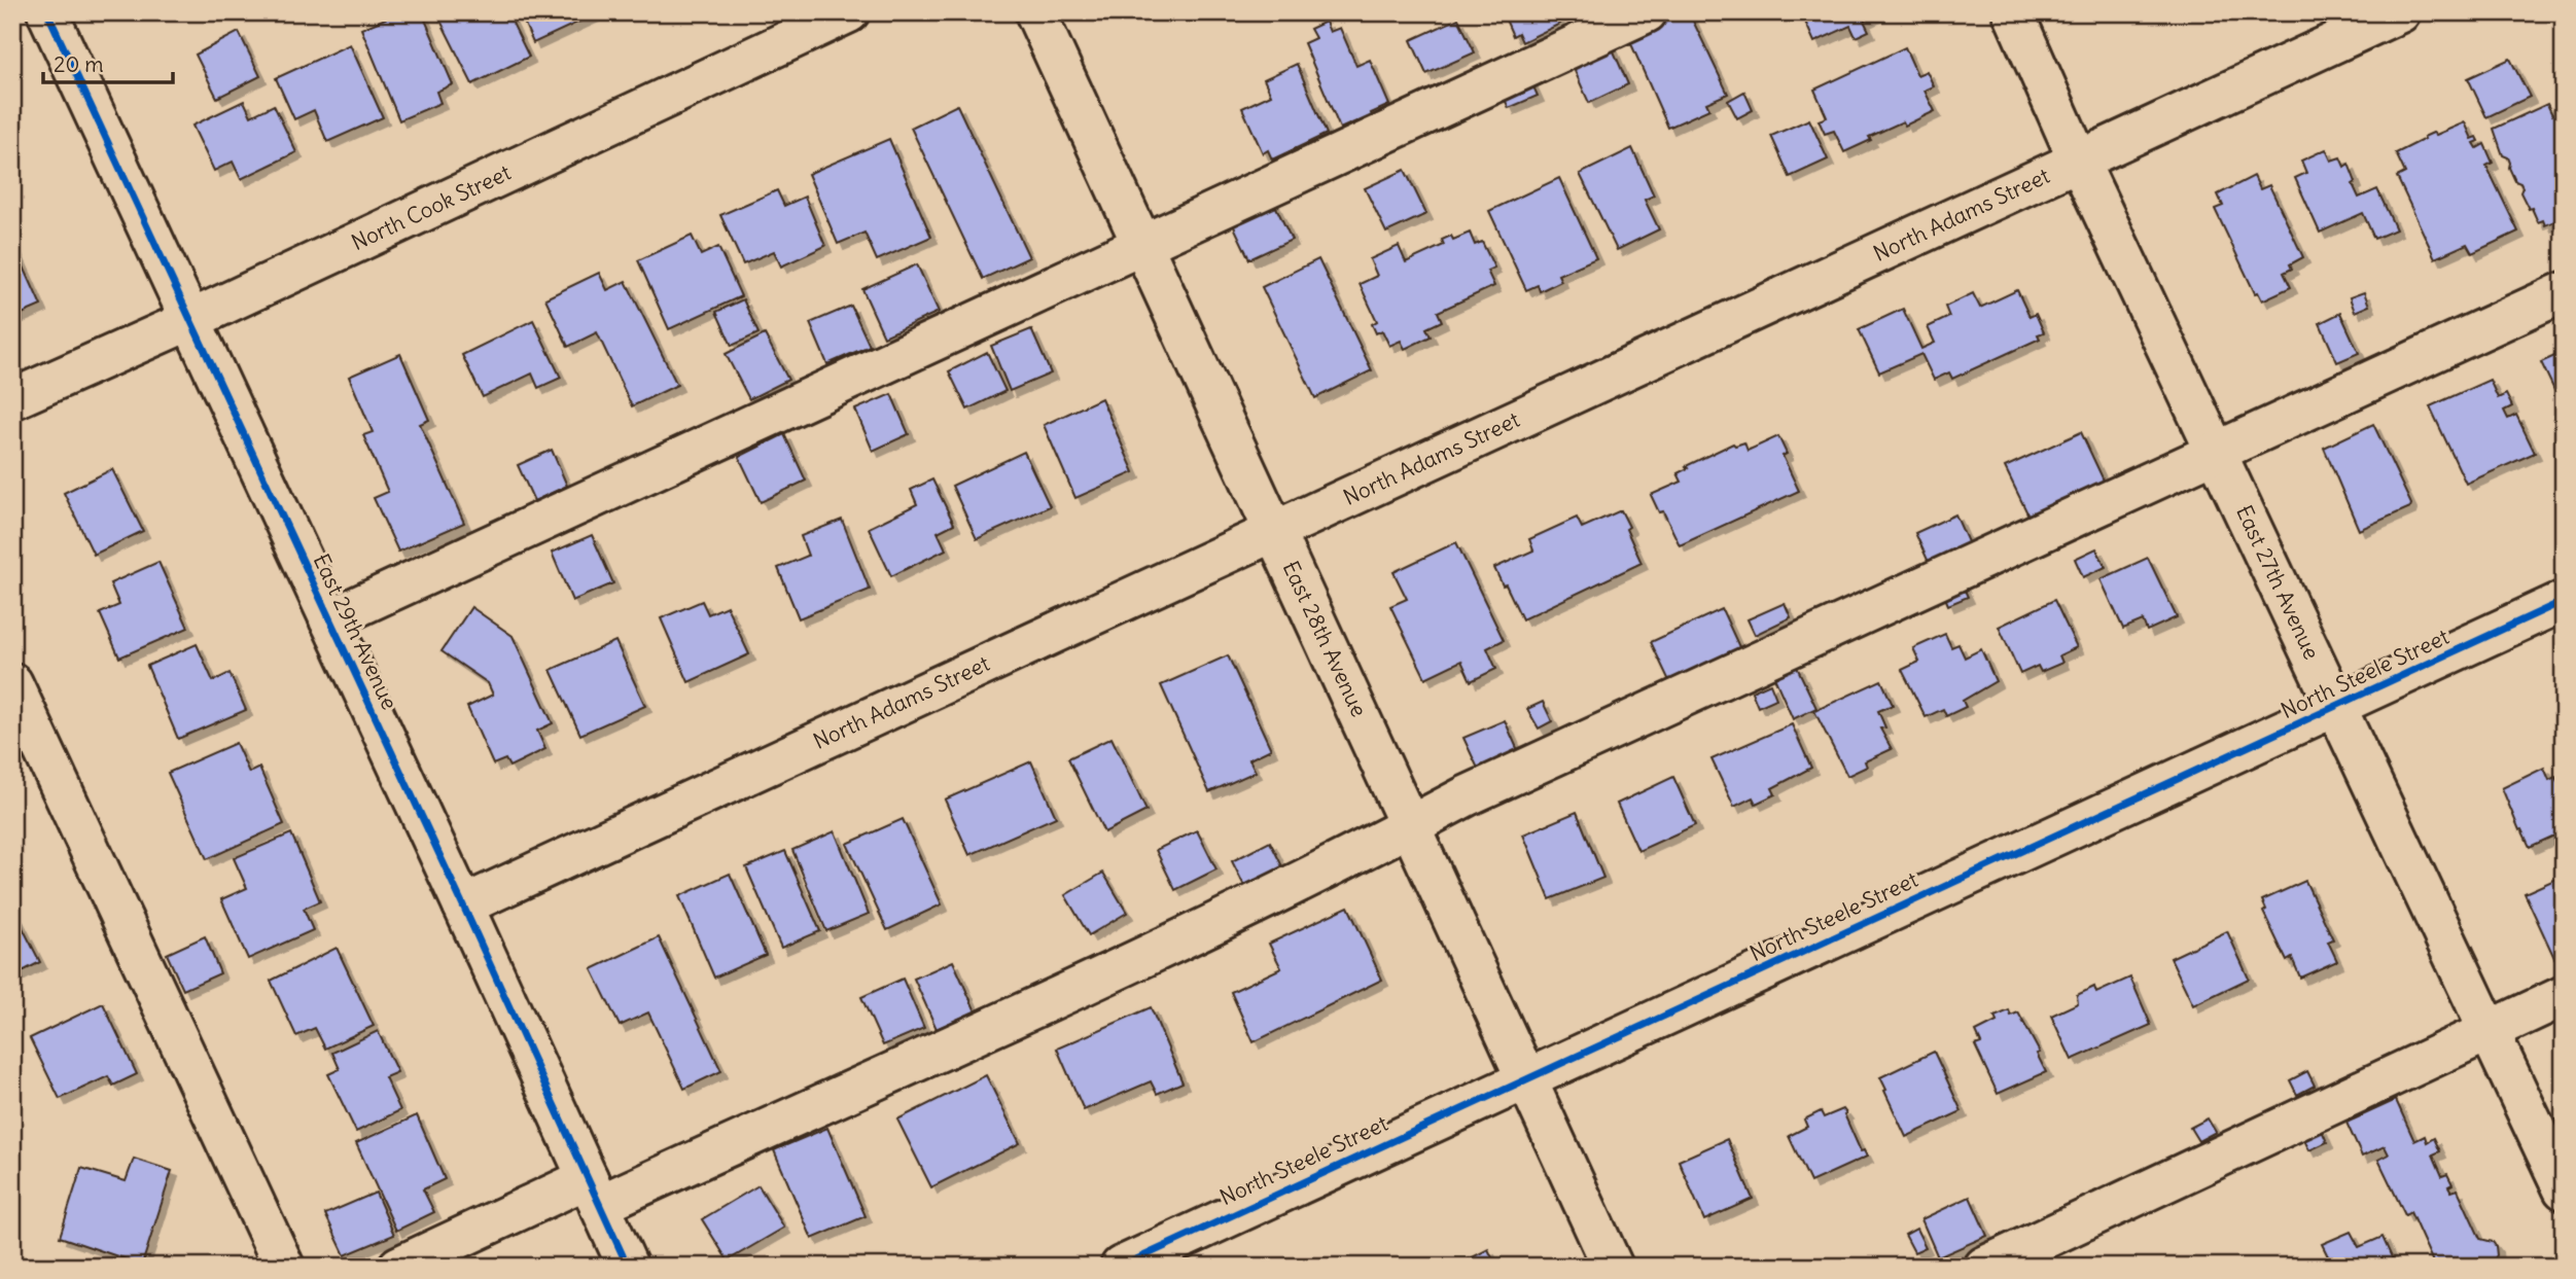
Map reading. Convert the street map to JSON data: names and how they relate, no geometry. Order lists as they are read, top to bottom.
{
  "streets": {
    "street": [
      "North Cook Street",
      "North Adams Street",
      "East 27th Avenue",
      "East 29th Avenue",
      "East 28th Avenue",
      "North Steele Street"
    ]
  },
  "crossings": [
    ["North Cook Street", "East 29th Avenue"],
    ["North Adams Street", "East 27th Avenue"],
    ["North Adams Street", "East 29th Avenue"],
    ["North Adams Street", "East 28th Avenue"],
    ["East 27th Avenue", "North Steele Street"],
    ["East 28th Avenue", "North Steele Street"]
  ],
  "scale_bar": "20 m"
}
